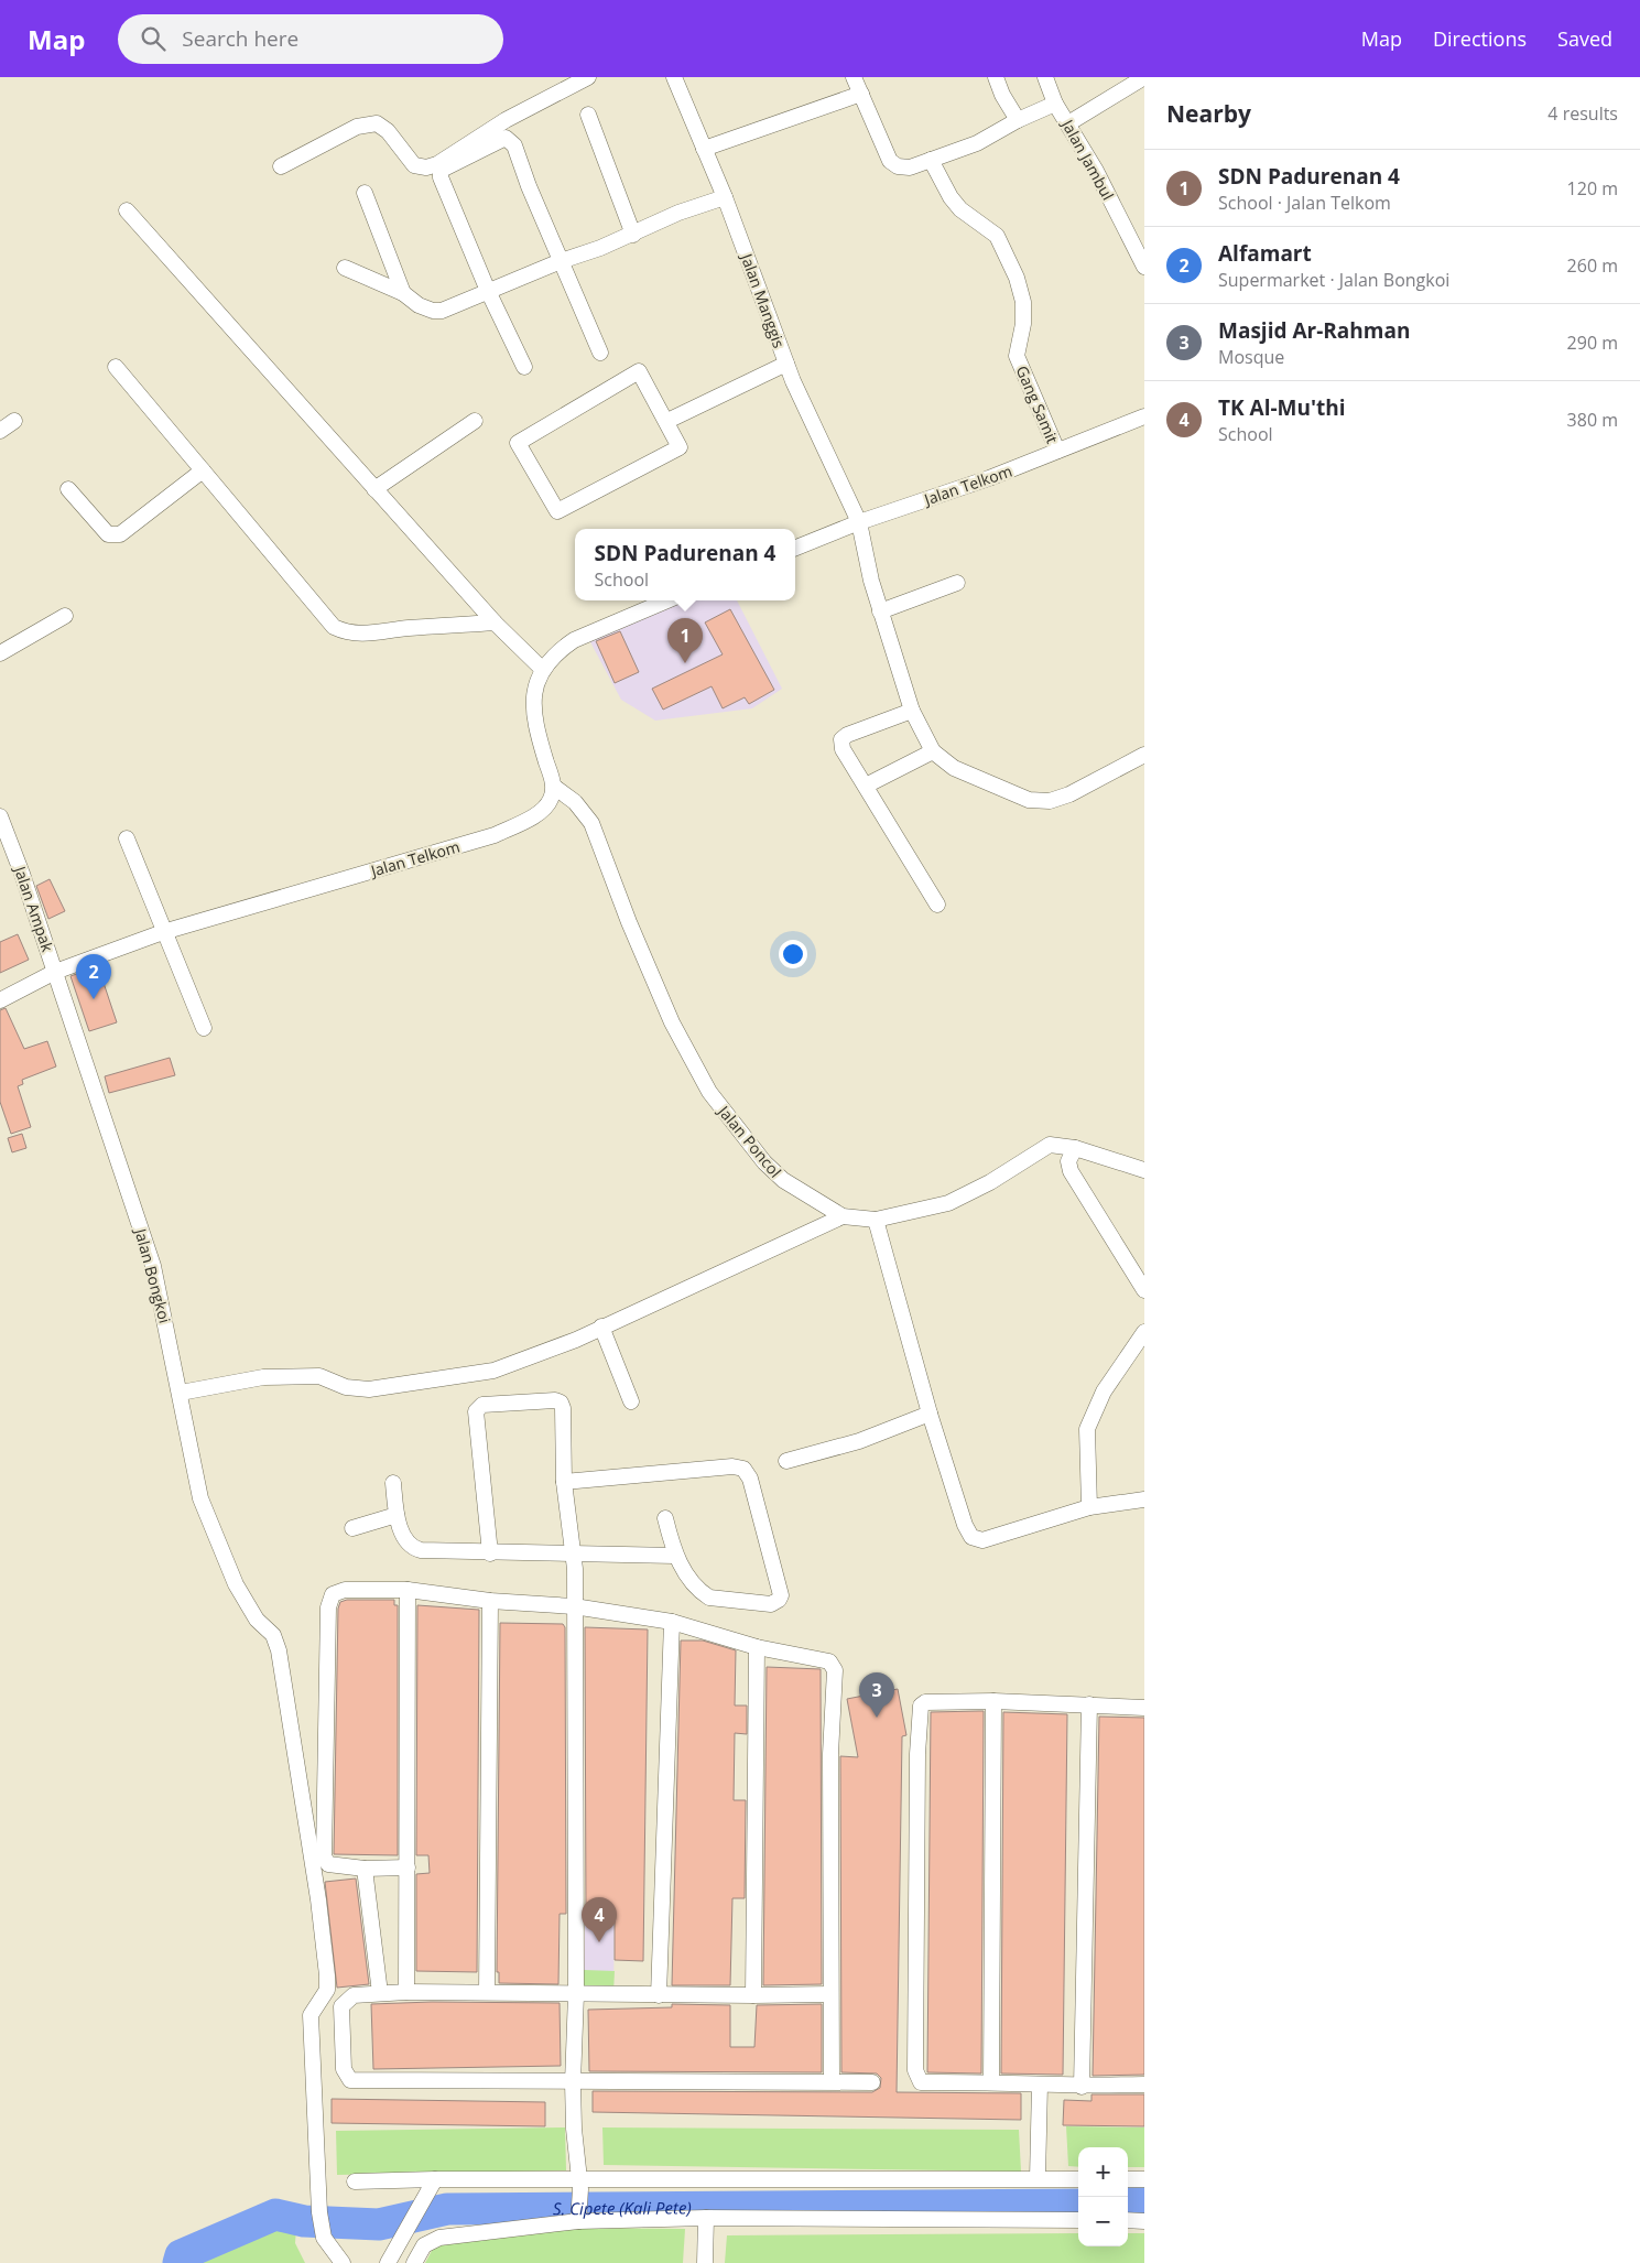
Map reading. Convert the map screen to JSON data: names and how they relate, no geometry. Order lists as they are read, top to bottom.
{
  "streets": {
    "street": [
      "Jalan Jambul",
      "Jalan Manggis",
      "Gang Samit",
      "Jalan Telkom",
      "Jalan Ampak",
      "Jalan Poncol",
      "Jalan Bongkoi"
    ]
  },
  "crossings": [
    ["Jalan Jambul", "Gang Samit"],
    ["Jalan Manggis", "Jalan Telkom"],
    ["Gang Samit", "Jalan Telkom"],
    ["Jalan Telkom", "Jalan Ampak"],
    ["Jalan Telkom", "Jalan Poncol"],
    ["Jalan Telkom", "Jalan Bongkoi"],
    ["Jalan Ampak", "Jalan Bongkoi"]
  ],
  "water": ["S. Cipete (Kali Pete)"],
  "page": {
    "header": "Map",
    "search": "Search here",
    "nav": ["Map", "Directions", "Saved"],
    "heading": ["Nearby", "4 results"],
    "list": [
      {
        "mark": "1",
        "name": "SDN Padurenan 4",
        "note": "School · Jalan Telkom",
        "value": "120 m"
      },
      {
        "mark": "2",
        "name": "Alfamart",
        "note": "Supermarket · Jalan Bongkoi",
        "value": "260 m"
      },
      {
        "mark": "3",
        "name": "Masjid Ar-Rahman",
        "note": "Mosque",
        "value": "290 m"
      },
      {
        "mark": "4",
        "name": "TK Al-Mu'thi",
        "note": "School",
        "value": "380 m"
      }
    ],
    "popup": ["SDN Padurenan 4", "School"],
    "pins": [
      "1",
      "2",
      "3",
      "4"
    ],
    "map_buttons": ["+", "−"]
  }
}
